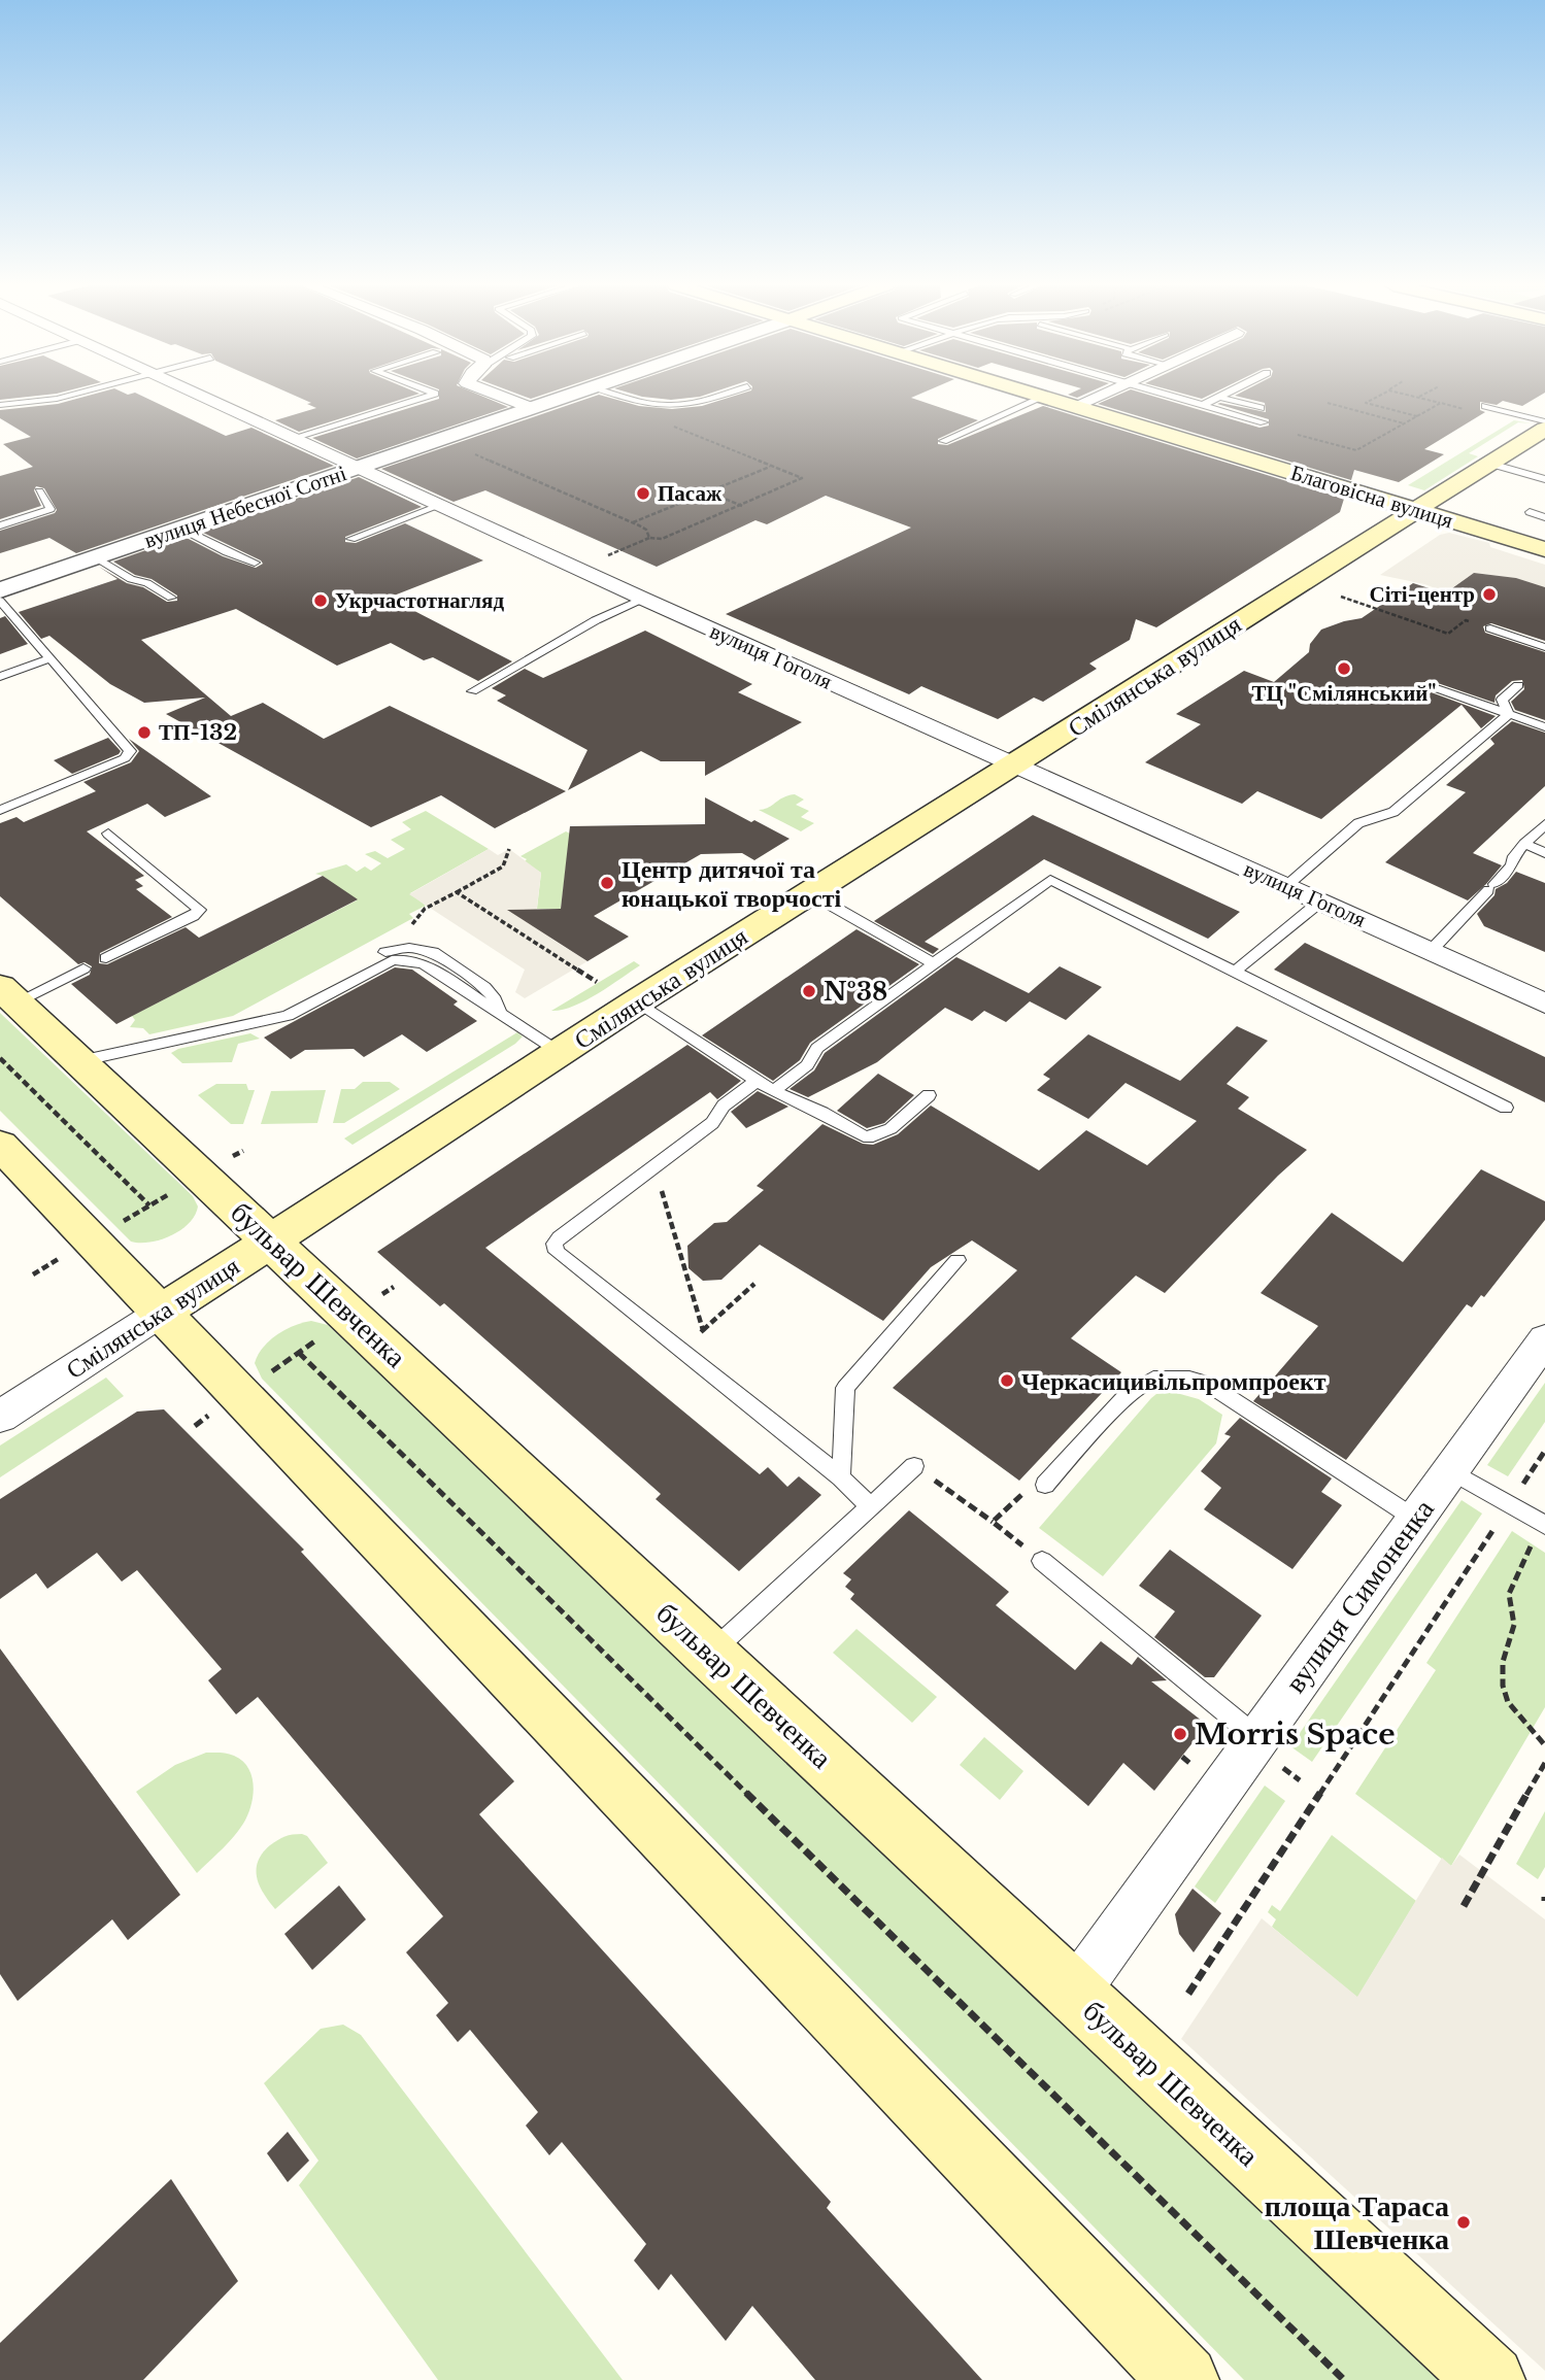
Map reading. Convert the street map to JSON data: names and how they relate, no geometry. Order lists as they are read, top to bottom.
{
  "streets": {
    "main road": ["Благовісна вулиця", "Смілянська вулиця", "бульвар Шевченка"],
    "street": ["вулиця Небесної Сотні", "вулиця Гоголя", "вулиця Симоненка"]
  },
  "crossings": [
    ["Благовісна вулиця", "Смілянська вулиця"],
    ["вулиця Небесної Сотні", "вулиця Гоголя"],
    ["вулиця Гоголя", "Смілянська вулиця"],
    ["Смілянська вулиця", "бульвар Шевченка"],
    ["бульвар Шевченка", "вулиця Симоненка"]
  ],
  "places": [
    "Пасаж",
    "Сіті-центр",
    "Укрчастотнагляд",
    "ТЦ \"Смілянський\"",
    "ТП-132",
    "Центр дитячої та юнацької творчості",
    "№38",
    "Черкасицивільпромпроект",
    "Morris Space",
    "площа Тараса Шевченка"
  ]
}
